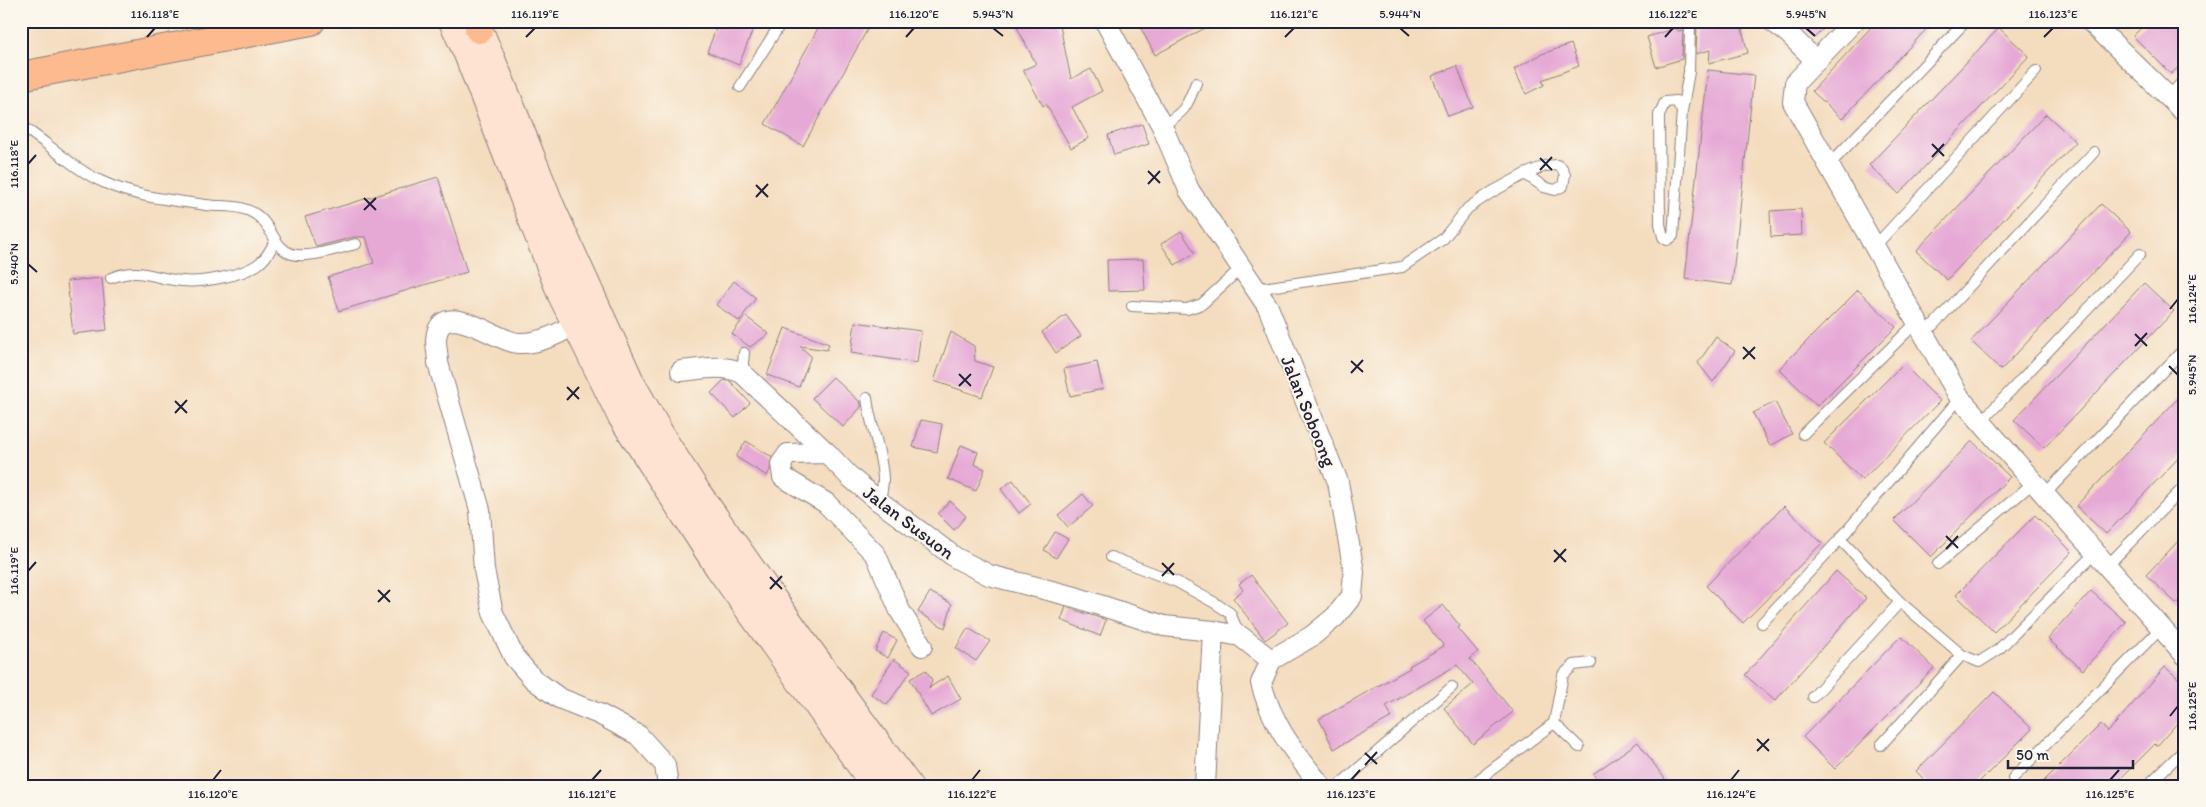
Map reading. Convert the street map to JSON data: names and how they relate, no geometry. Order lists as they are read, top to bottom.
{
  "streets": {
    "street": ["Jalan Soboong", "Jalan Susuon"]
  },
  "crossings": [
    ["Jalan Soboong", "Jalan Susuon"]
  ],
  "scale_bar": "50 m",
  "coordinates": [
    "116.118°E",
    "116.119°E",
    "116.120°E",
    "5.943°N",
    "116.121°E",
    "5.944°N",
    "116.122°E",
    "5.945°N",
    "116.123°E",
    "5.940°N",
    "116.124°E",
    "116.125°E"
  ]
}
